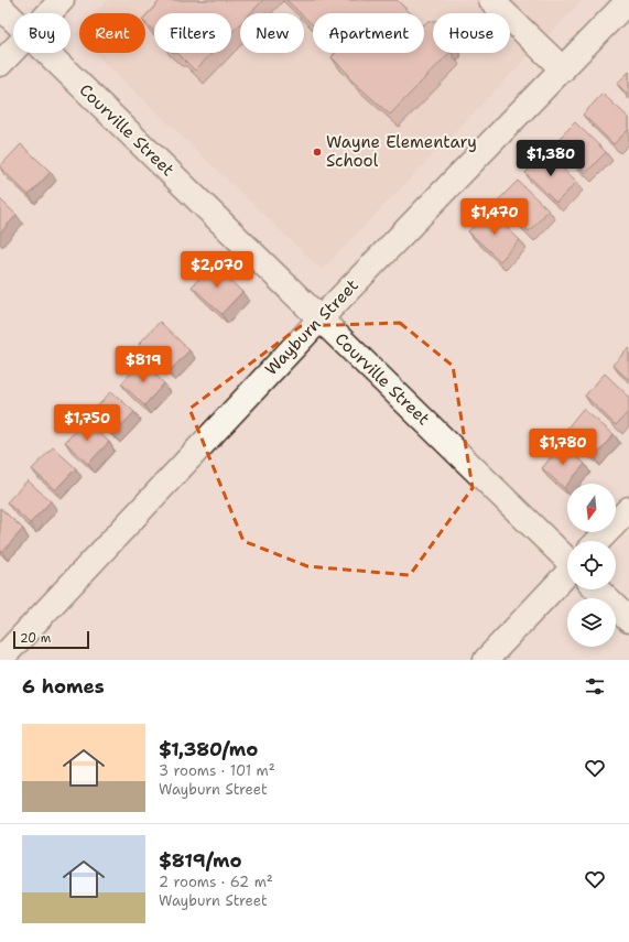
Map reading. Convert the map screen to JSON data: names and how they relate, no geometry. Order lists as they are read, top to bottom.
{
  "streets": {
    "street": ["Courville Street", "Wayburn Street"]
  },
  "crossings": [
    ["Courville Street", "Wayburn Street"]
  ],
  "places": ["Wayne Elementary School"],
  "scale_bar": "20 m",
  "north": "bottom",
  "page": {
    "chip": [
      "Buy",
      "Rent",
      "Filters",
      "New",
      "Apartment",
      "House"
    ],
    "price": [
      "$1,380",
      "$1,470",
      "$2,070",
      "$819",
      "$1,750",
      "$1,780"
    ],
    "scale": "20 m",
    "heading": "6 homes",
    "list": [
      {
        "name": "$1,380/mo",
        "note": "3 rooms · 101 m² · Wayburn Street"
      },
      {
        "name": "$819/mo",
        "note": "2 rooms · 62 m² · Wayburn Street"
      }
    ]
  }
}
